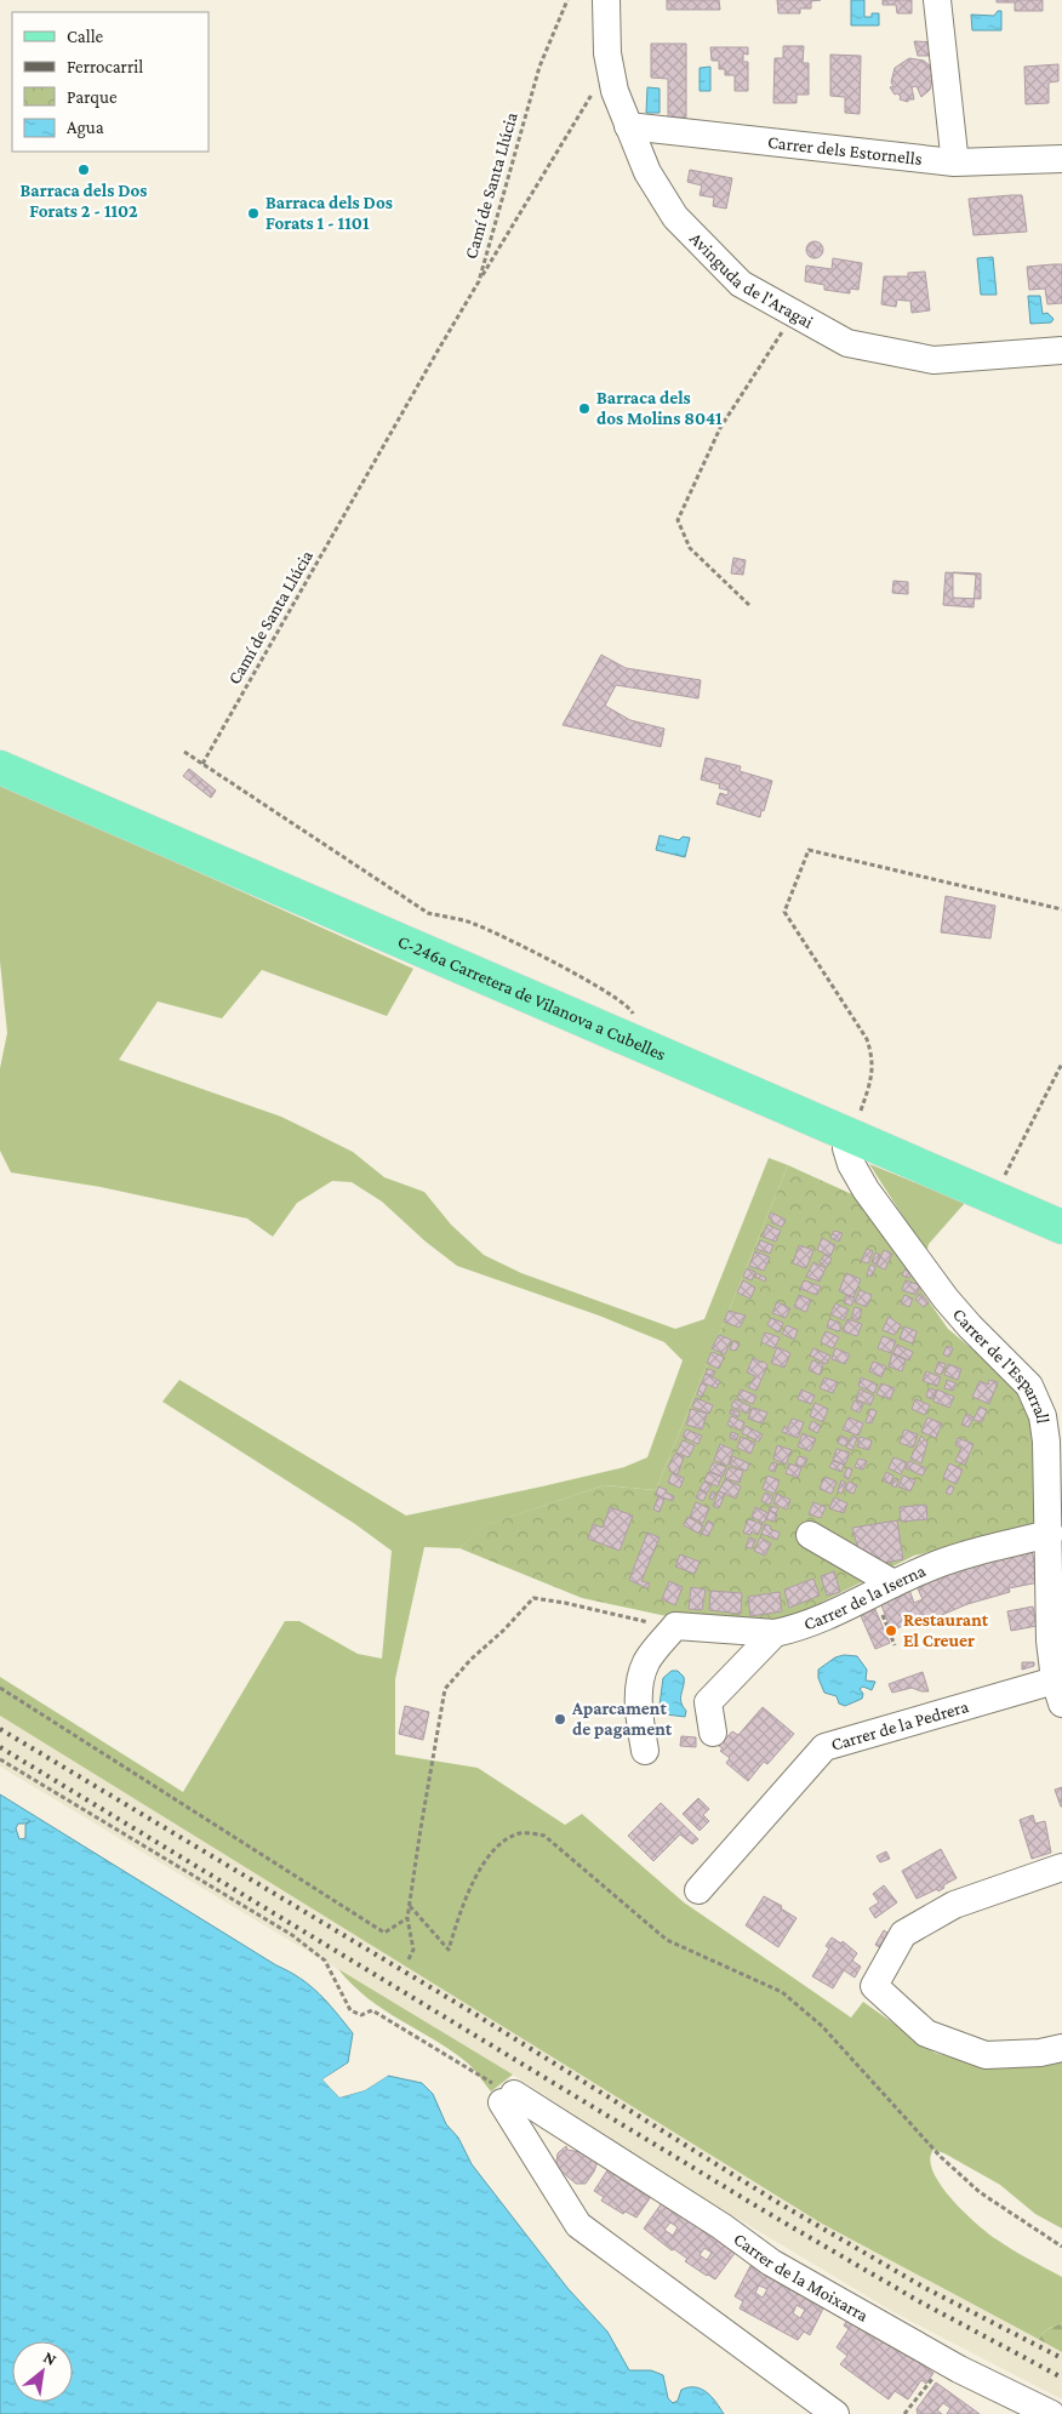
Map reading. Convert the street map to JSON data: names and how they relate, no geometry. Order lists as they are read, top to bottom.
{
  "streets": {
    "main road": ["C-246a Carretera de Vilanova a Cubelles"],
    "street": [
      "Carrer dels Estornells",
      "Avinguda de l'Aragai",
      "Carrer de l'Esparrall",
      "Carrer de la Iserna",
      "Carrer de la Pedrera",
      "Carrer de la Moixarra"
    ],
    "path": ["Camí de Santa Llúcia"]
  },
  "crossings": [
    ["Carrer dels Estornells", "Avinguda de l'Aragai"],
    ["C-246a Carretera de Vilanova a Cubelles", "Carrer de l'Esparrall"],
    ["Carrer de l'Esparrall", "Carrer de la Iserna"],
    ["Carrer de l'Esparrall", "Carrer de la Pedrera"]
  ],
  "places": [
    "Barraca dels Dos Forats 2 - 1102",
    "Barraca dels Dos Forats 1 - 1101",
    "Barraca dels dos Molins 8041",
    "Restaurant El Creuer",
    "Aparcament de pagament"
  ],
  "legend": [
    "Calle",
    "Ferrocarril",
    "Parque",
    "Agua"
  ],
  "north": "top right"
}
